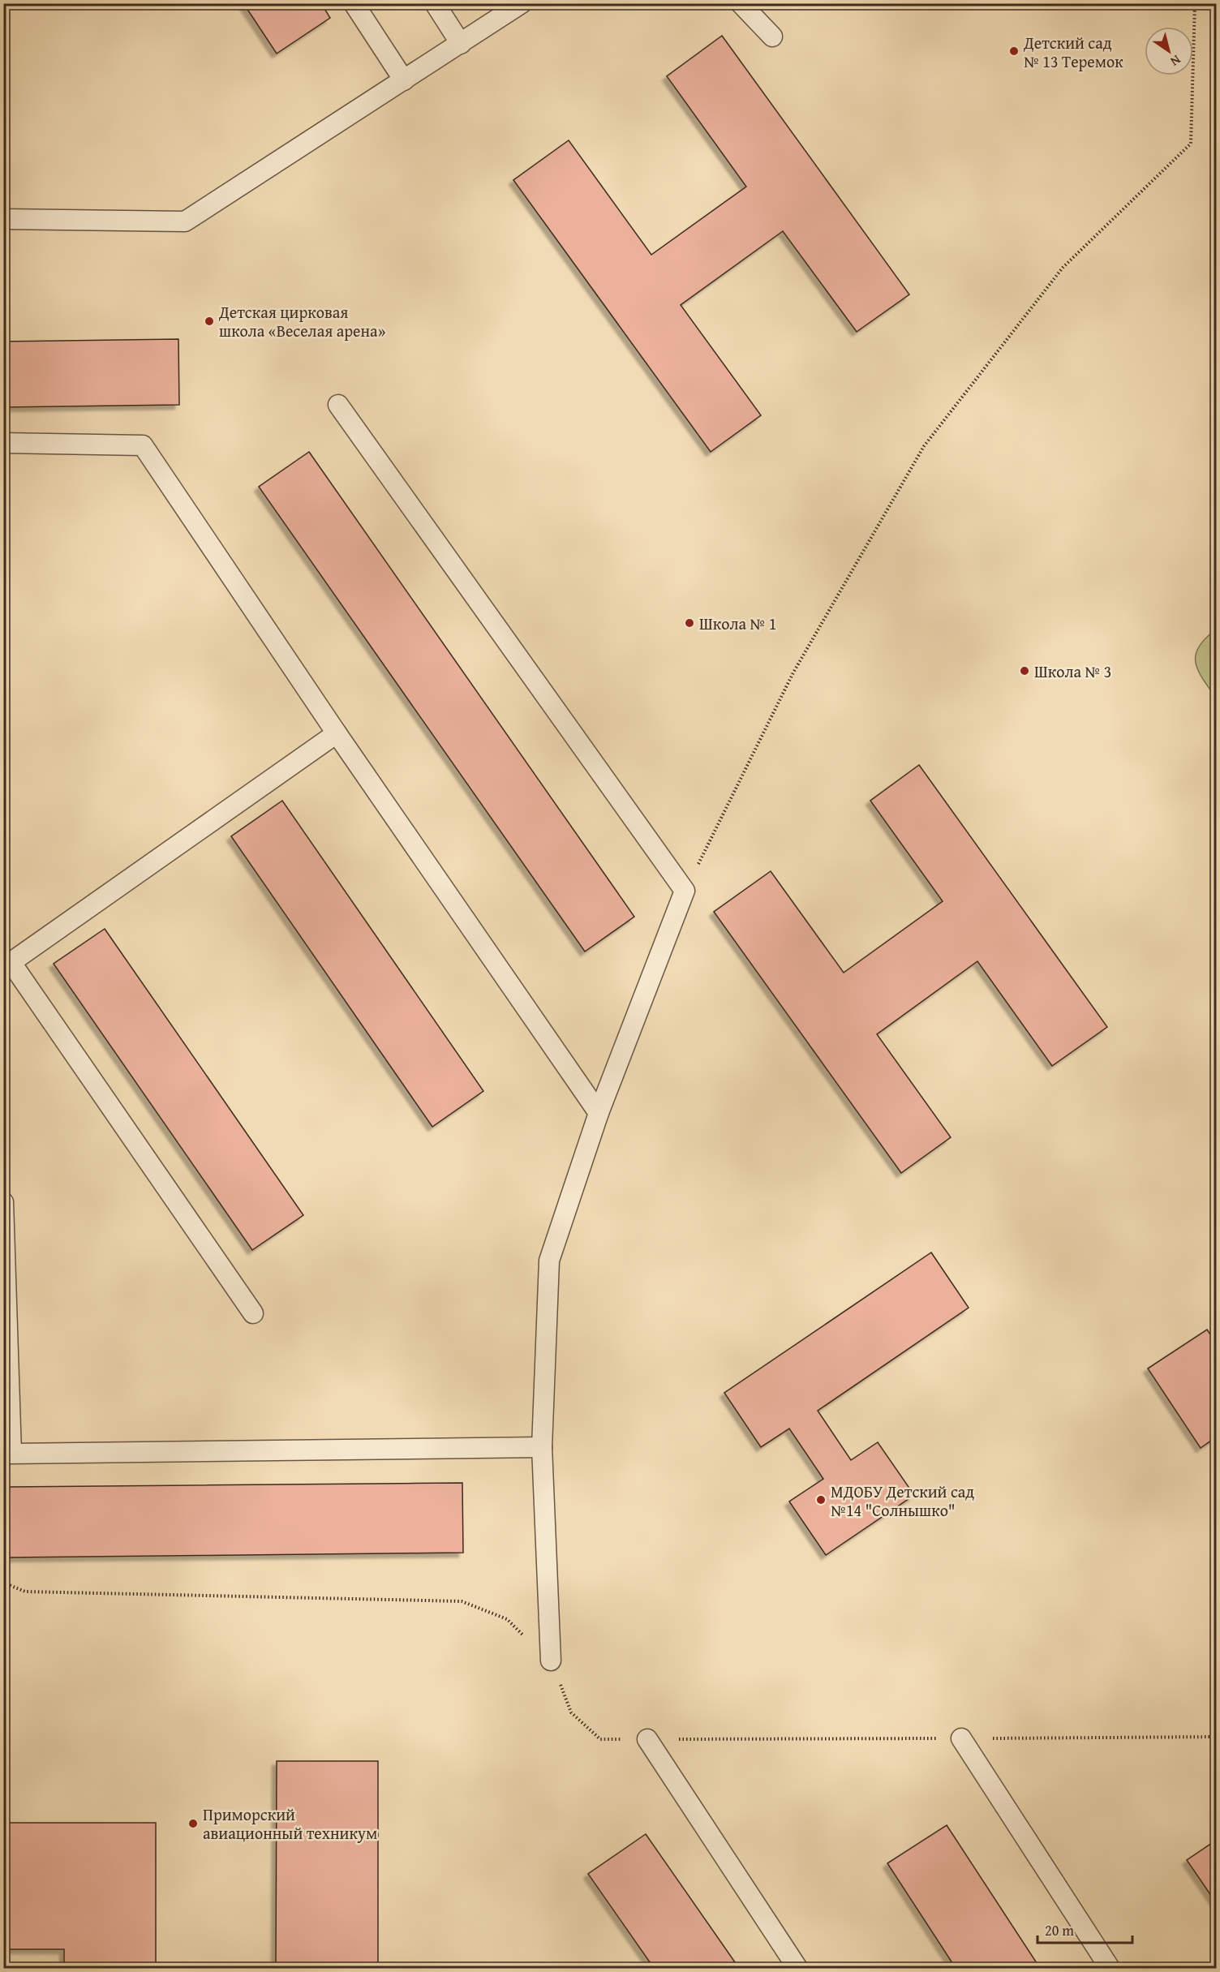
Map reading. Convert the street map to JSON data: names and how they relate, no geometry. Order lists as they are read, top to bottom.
{
  "places": [
    "Детский сад № 13 Теремок",
    "Детская цирковая школа «Веселая арена»",
    "Школа № 1",
    "Школа № 3",
    "МДОБУ Детский сад №14 \"Солнышко\"",
    "Приморский авиационный техникум"
  ],
  "scale_bar": "20 m",
  "north": "bottom right"
}
